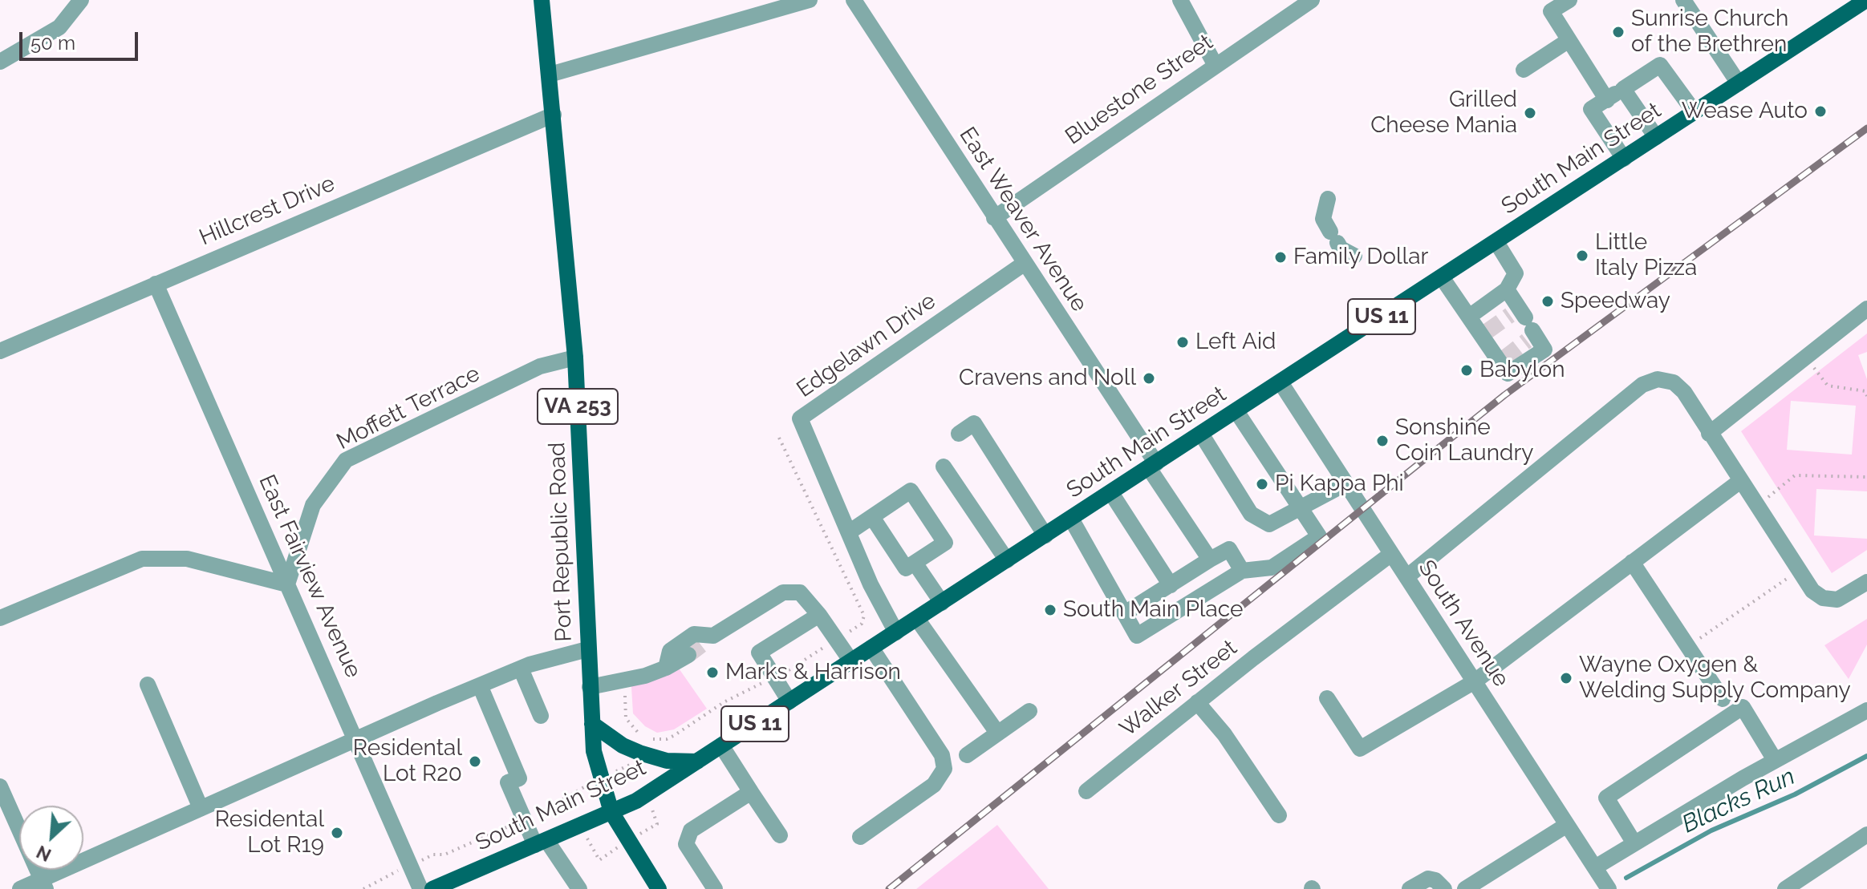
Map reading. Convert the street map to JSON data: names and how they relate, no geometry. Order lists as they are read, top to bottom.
{
  "streets": {
    "main road": [
      "South Main Street",
      "US 11",
      "VA 253",
      "Port Republic Road"
    ],
    "street": [
      "Bluestone Street",
      "Hillcrest Drive",
      "East Weaver Avenue",
      "Edgelawn Drive",
      "Moffett Terrace",
      "East Fairview Avenue",
      "South Avenue",
      "Walker Street"
    ]
  },
  "crossings": [
    ["Bluestone Street", "East Weaver Avenue"],
    ["South Main Street", "East Weaver Avenue"],
    ["South Main Street", "Edgelawn Drive"],
    ["South Main Street", "Port Republic Road"],
    ["South Main Street", "South Avenue"],
    ["Hillcrest Drive", "Port Republic Road"],
    ["Hillcrest Drive", "East Fairview Avenue"],
    ["East Weaver Avenue", "Edgelawn Drive"],
    ["Moffett Terrace", "Port Republic Road"],
    ["Moffett Terrace", "East Fairview Avenue"],
    ["South Avenue", "Walker Street"]
  ],
  "water": ["Blacks Run"],
  "places": [
    "Sunrise Church of the Brethren",
    "Wease Auto",
    "Grilled Cheese Mania",
    "Little Italy Pizza",
    "Family Dollar",
    "Speedway",
    "Left Aid",
    "Babylon",
    "Cravens and Noll",
    "Sonshine Coin Laundry",
    "Pi Kappa Phi",
    "South Main Place",
    "Marks & Harrison",
    "Wayne Oxygen & Welding Supply Company",
    "Residental Lot R20",
    "Residental Lot R19"
  ],
  "scale_bar": "50 m",
  "north": "bottom left"
}
